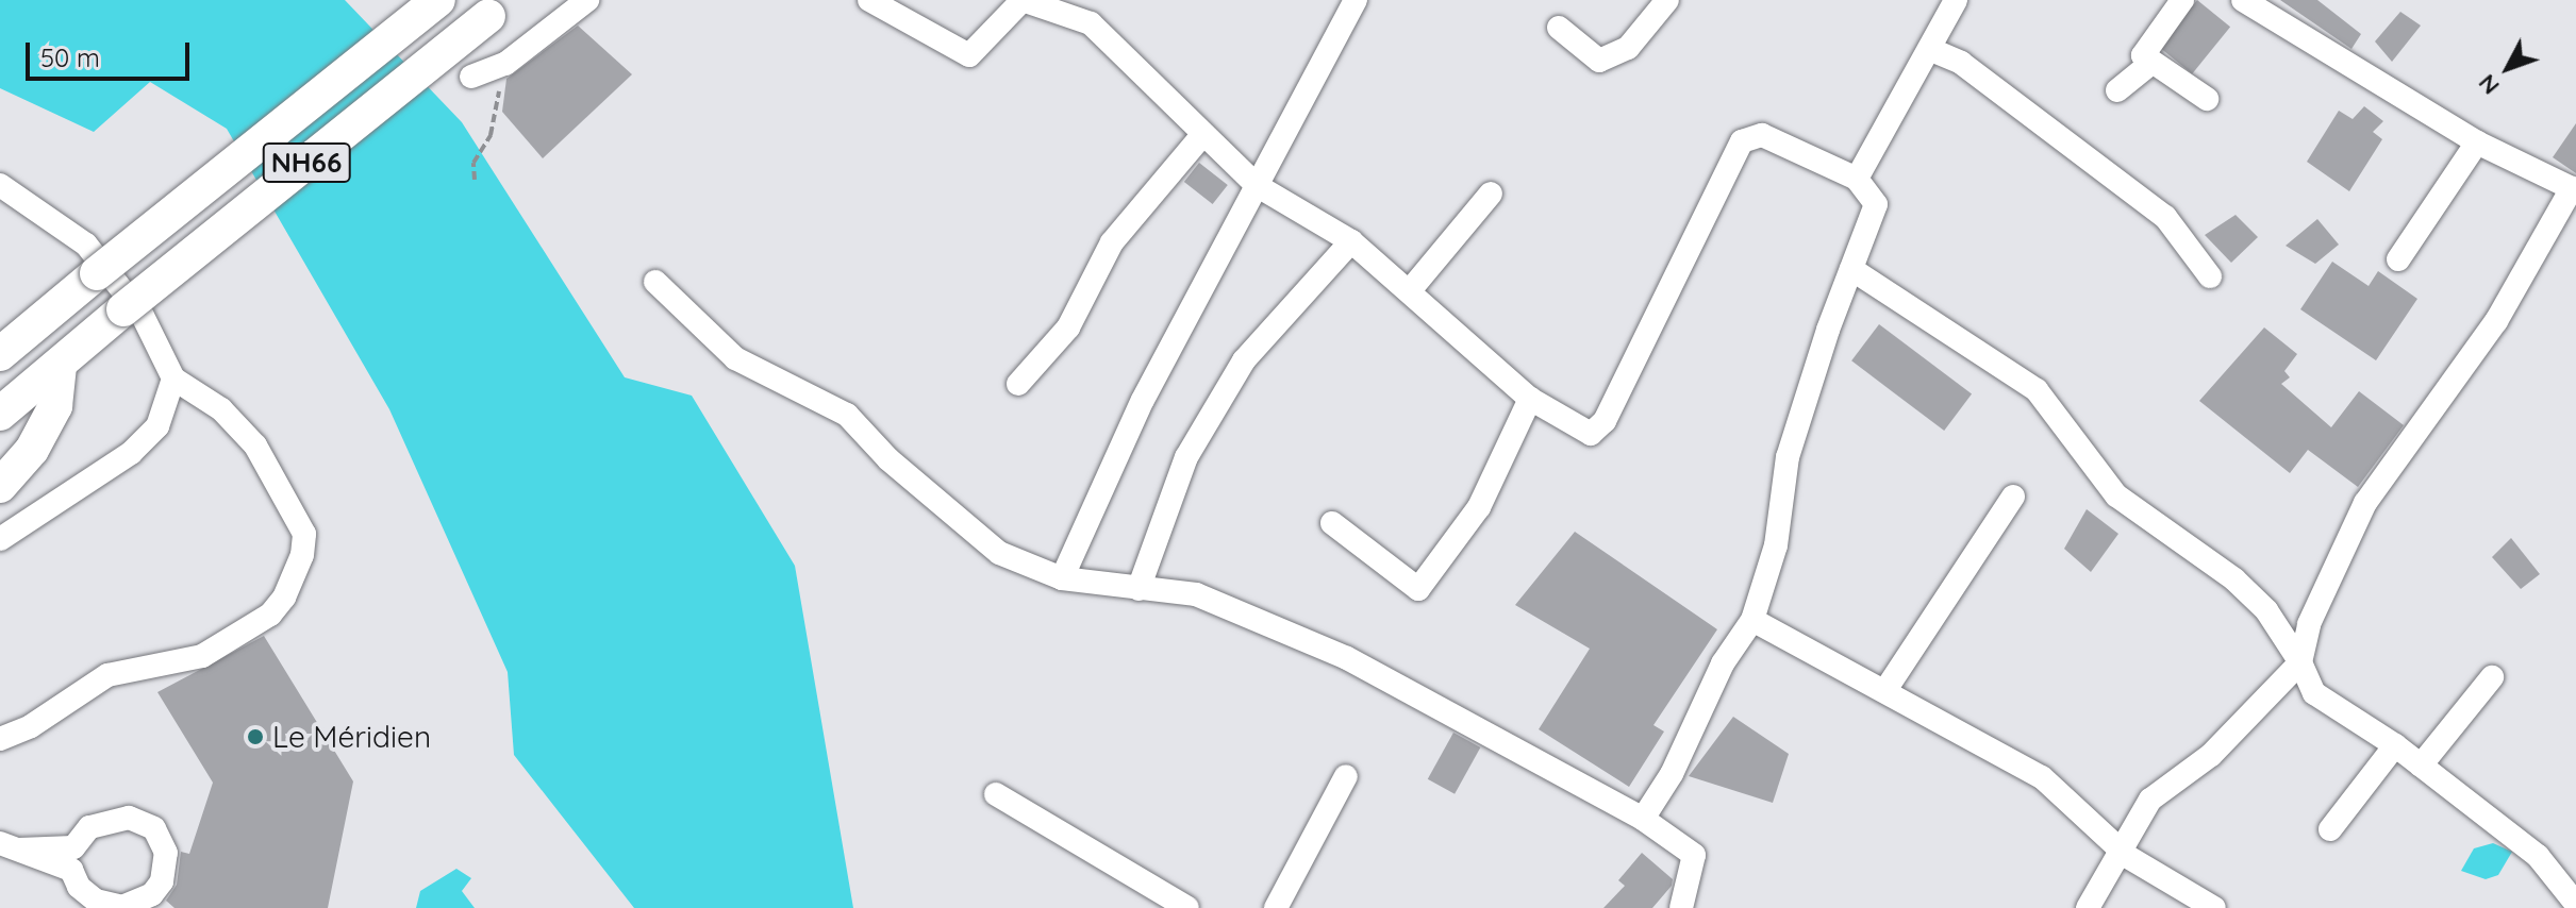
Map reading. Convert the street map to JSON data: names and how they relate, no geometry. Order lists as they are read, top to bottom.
{
  "streets": {
    "highway": ["NH66"]
  },
  "places": ["Le Méridien"],
  "scale_bar": "50 m",
  "north": "bottom left"
}
